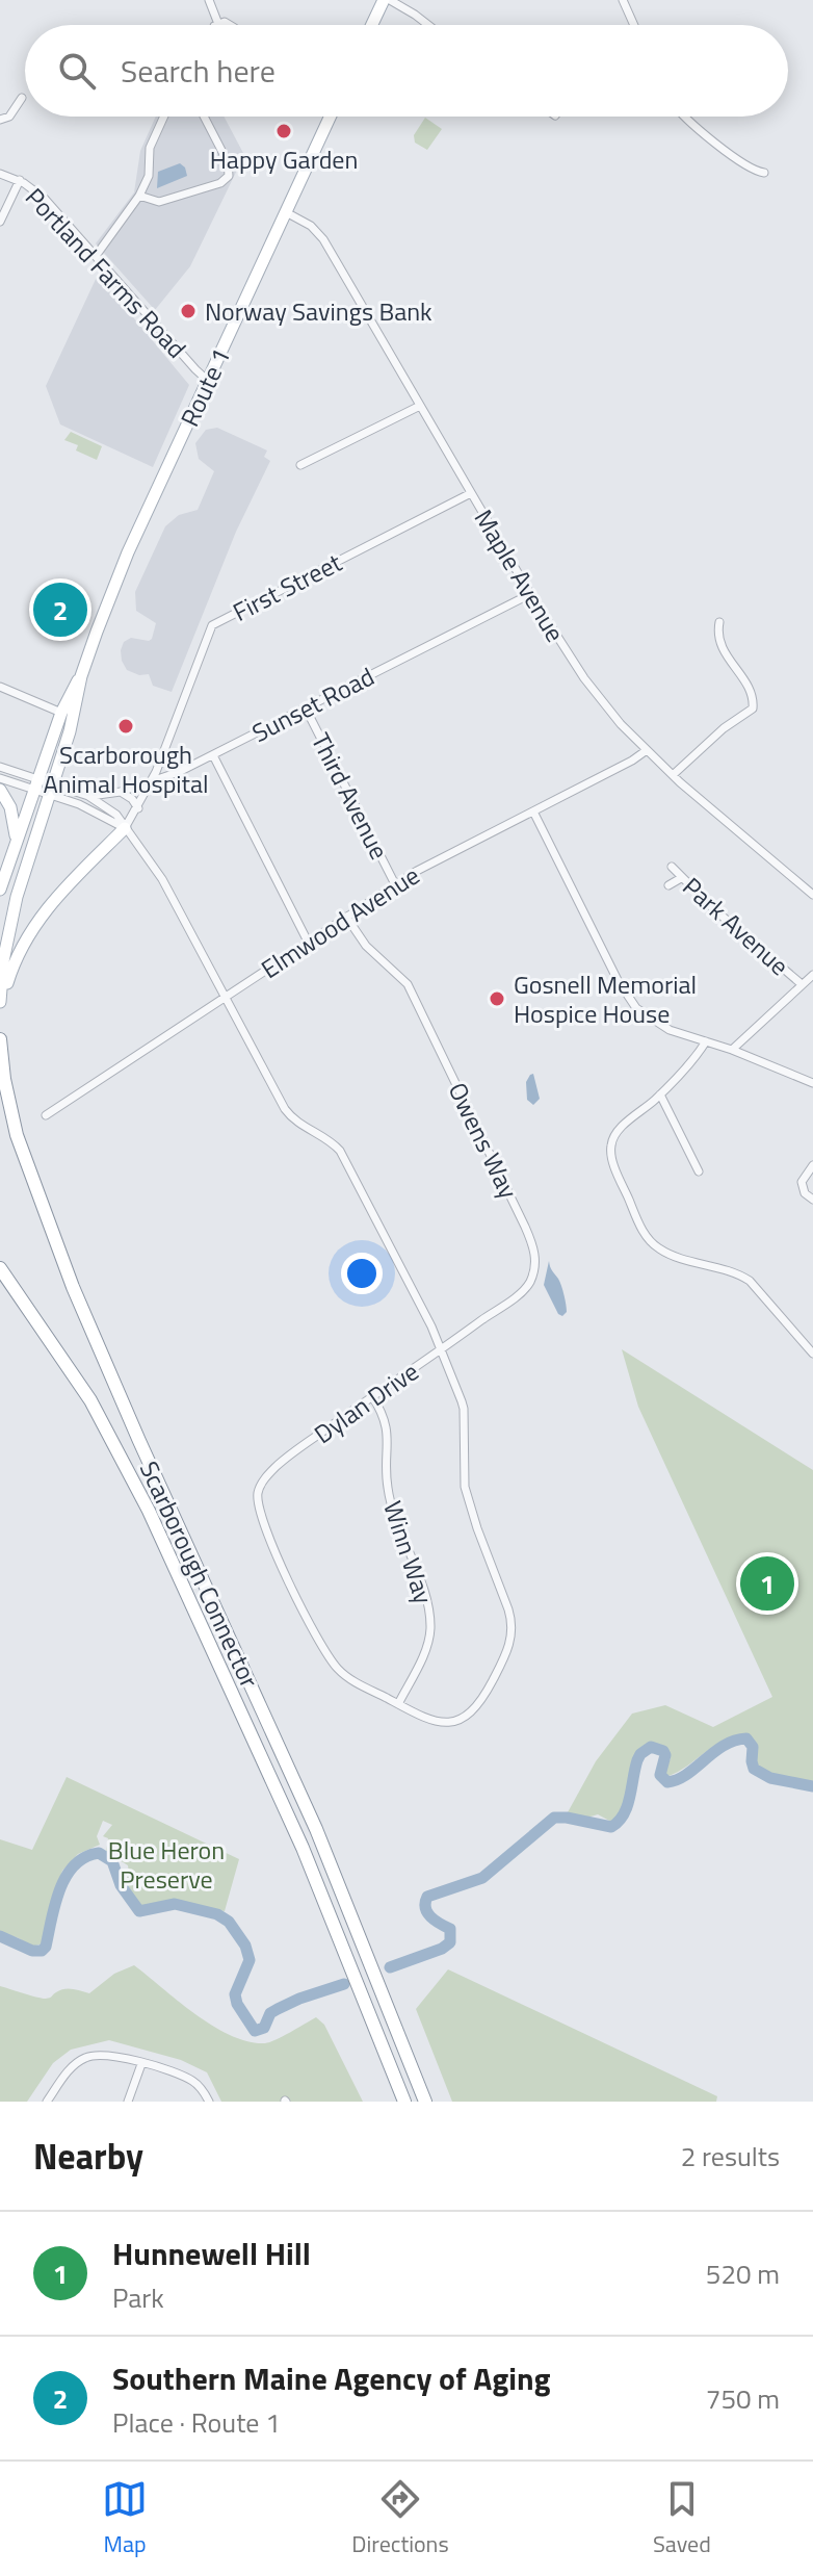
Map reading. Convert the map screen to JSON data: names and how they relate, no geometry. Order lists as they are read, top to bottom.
{
  "streets": {
    "highway": ["Scarborough Connector"],
    "main road": ["Route 1"],
    "street": [
      "Portland Farms Road",
      "Maple Avenue",
      "First Street",
      "Sunset Road",
      "Third Avenue",
      "Elmwood Avenue",
      "Park Avenue",
      "Owens Way",
      "Dylan Drive",
      "Winn Way"
    ]
  },
  "crossings": [
    ["Portland Farms Road", "Route 1"],
    ["Route 1", "Maple Avenue"],
    ["Maple Avenue", "First Street"],
    ["Maple Avenue", "Sunset Road"],
    ["Maple Avenue", "Elmwood Avenue"],
    ["First Street", "Sunset Road"],
    ["Sunset Road", "Third Avenue"],
    ["Third Avenue", "Elmwood Avenue"],
    ["Elmwood Avenue", "Owens Way"],
    ["Owens Way", "Dylan Drive"],
    ["Dylan Drive", "Winn Way"]
  ],
  "parks": ["Blue Heron Preserve"],
  "places": [
    "Happy Garden",
    "Norway Savings Bank",
    "Scarborough Animal Hospital",
    "Gosnell Memorial Hospice House"
  ],
  "page": {
    "search": "Search here",
    "pins": ["2", "1"],
    "heading": ["Nearby", "2 results"],
    "list": [
      {
        "mark": "1",
        "name": "Hunnewell Hill",
        "note": "Park",
        "value": "520 m"
      },
      {
        "mark": "2",
        "name": "Southern Maine Agency of Aging",
        "note": "Place · Route 1",
        "value": "750 m"
      }
    ],
    "nav": ["Map", "Directions", "Saved"]
  }
}
